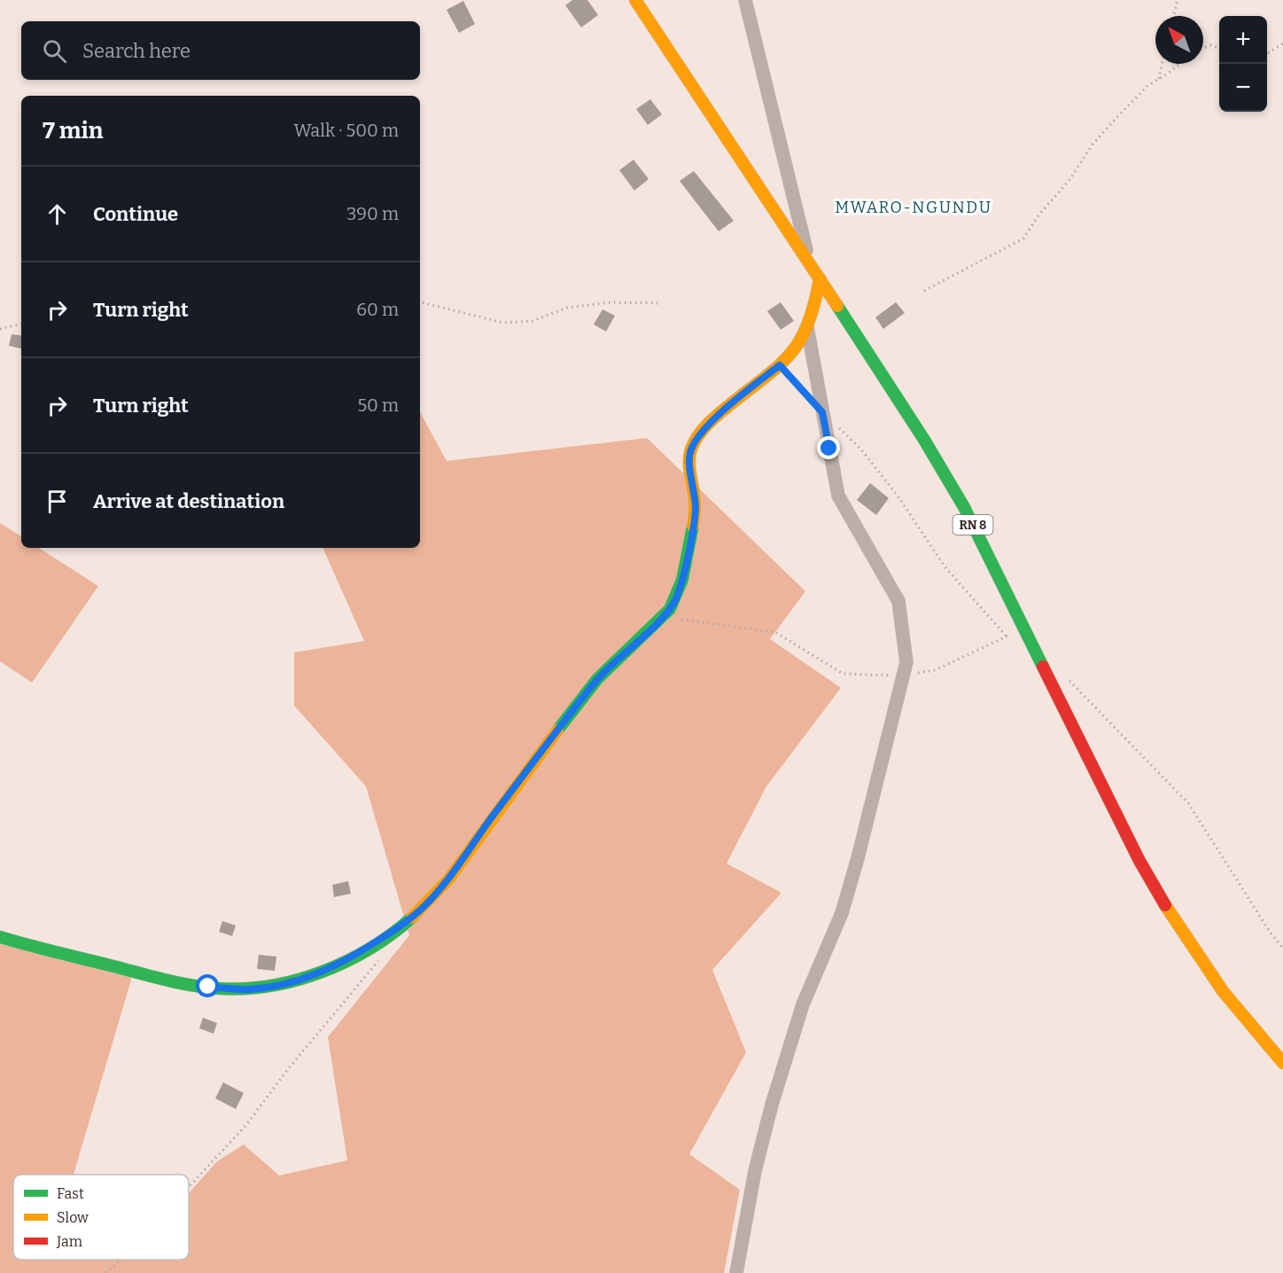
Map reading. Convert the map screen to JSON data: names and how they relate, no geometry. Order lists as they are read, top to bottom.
{
  "streets": {
    "main road": ["RN 8"]
  },
  "districts": ["MWARO-NGUNDU"],
  "legend": ["Fast", "Slow", "Jam"],
  "north": "top left",
  "page": {
    "map_buttons": ["+", "−"],
    "search": "Search here",
    "heading": ["7 min", "Walk · 500 m"],
    "list": [
      ["Continue", "390 m"],
      ["Turn right", "60 m"],
      ["Turn right", "50 m"],
      "Arrive at destination"
    ]
  }
}
